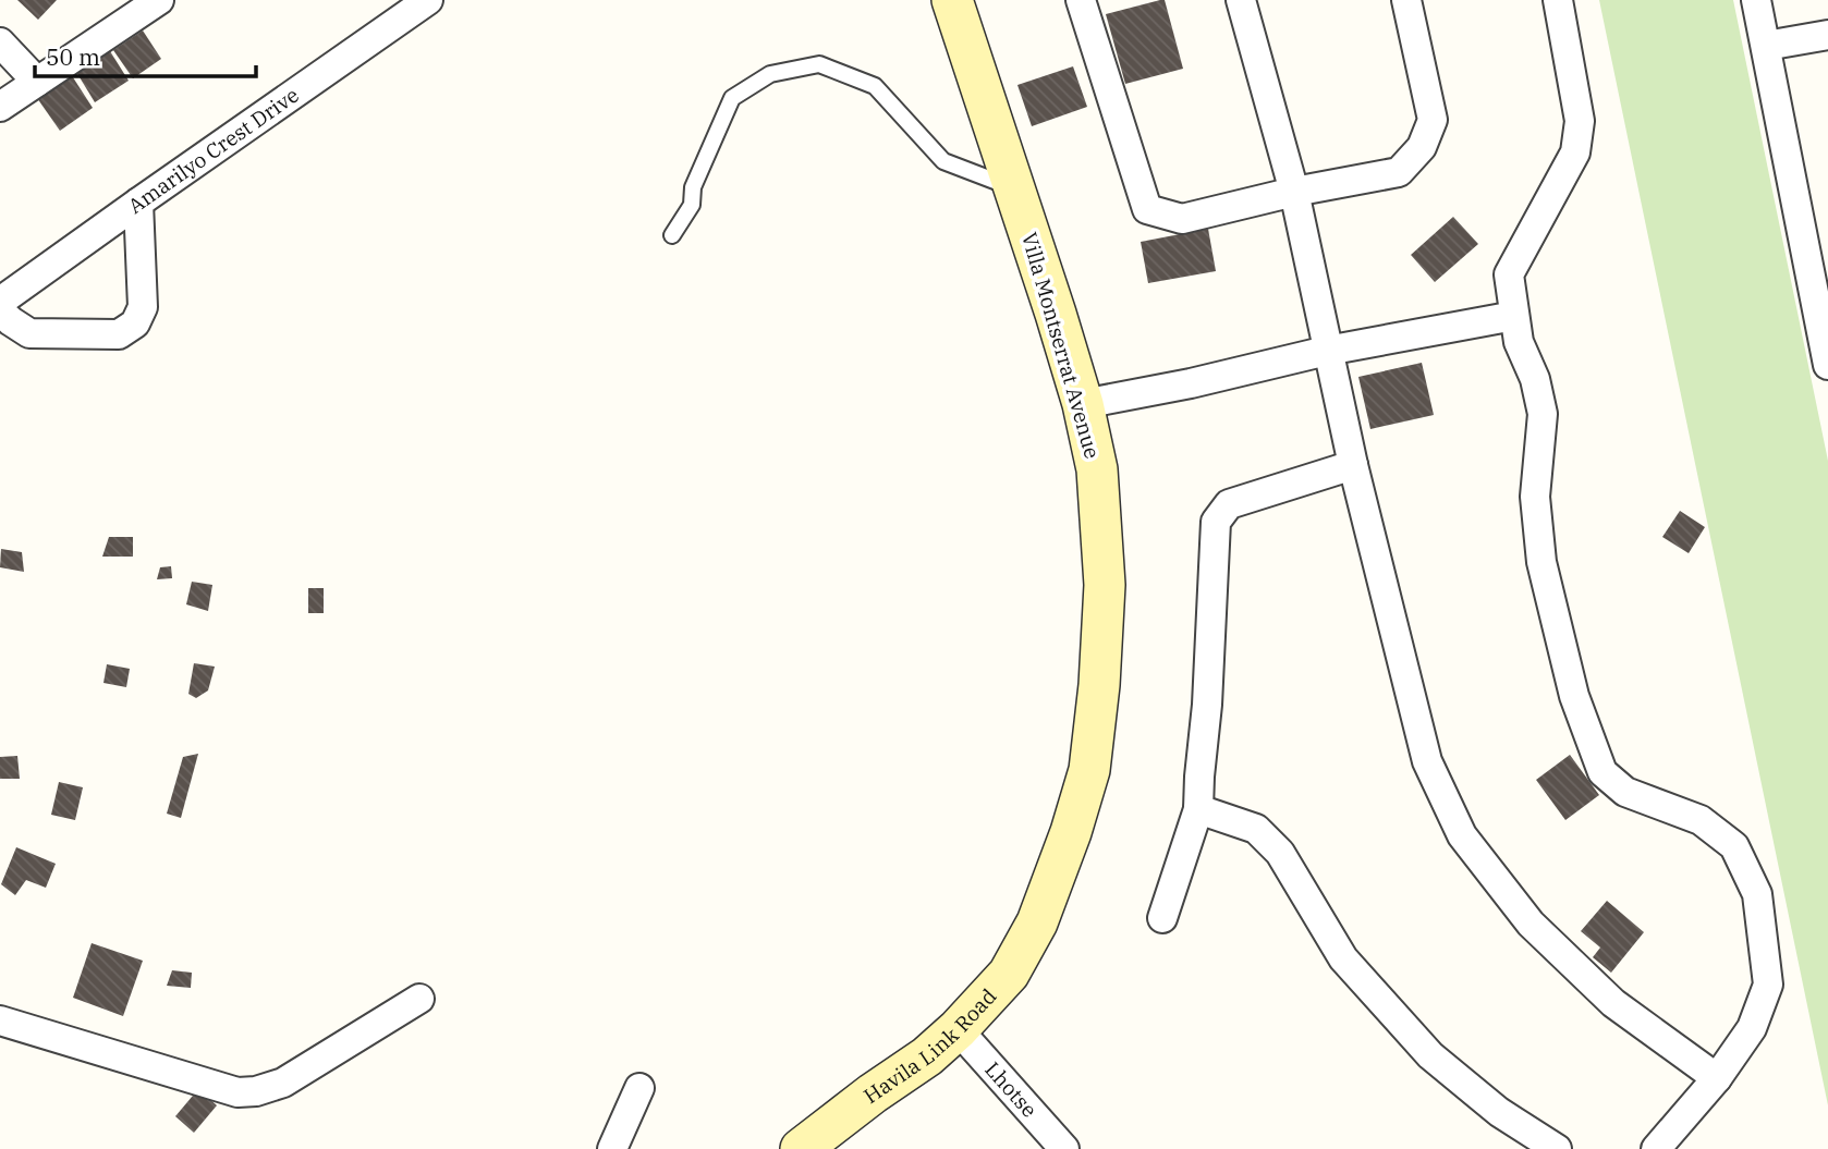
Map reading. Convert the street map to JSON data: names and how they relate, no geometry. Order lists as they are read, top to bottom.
{
  "streets": {
    "street": [
      "Amarilyo Crest Drive",
      "Villa Montserrat Avenue",
      "Havila Link Road",
      "Lhotse"
    ]
  },
  "crossings": [
    ["Villa Montserrat Avenue", "Havila Link Road"],
    ["Havila Link Road", "Lhotse"]
  ],
  "scale_bar": "50 m"
}
